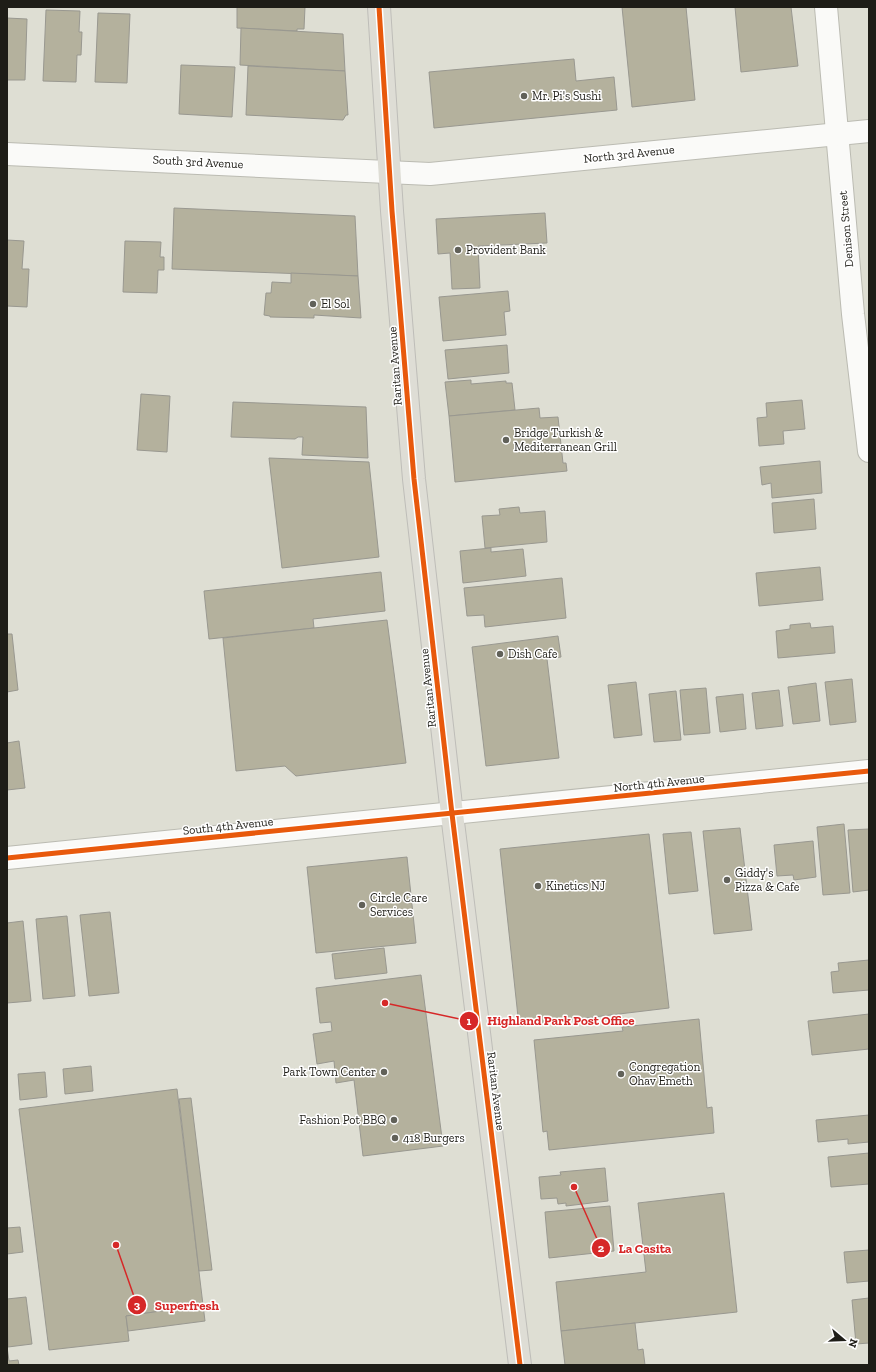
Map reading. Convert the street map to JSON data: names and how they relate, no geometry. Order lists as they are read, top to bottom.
{
  "streets": {
    "main road": ["Raritan Avenue"],
    "street": [
      "North 3rd Avenue",
      "South 3rd Avenue",
      "Denison Street",
      "North 4th Avenue",
      "South 4th Avenue"
    ]
  },
  "crossings": [
    ["North 3rd Avenue", "South 3rd Avenue"],
    ["North 3rd Avenue", "Denison Street"],
    ["North 3rd Avenue", "Raritan Avenue"],
    ["South 3rd Avenue", "Raritan Avenue"],
    ["Raritan Avenue", "North 4th Avenue"],
    ["Raritan Avenue", "South 4th Avenue"],
    ["North 4th Avenue", "South 4th Avenue"]
  ],
  "places": [
    "Mr. Pi's Sushi",
    "Provident Bank",
    "El Sol",
    "Bridge Turkish & Mediterranean Grill",
    "Dish Cafe",
    "Giddy's Pizza & Cafe",
    "Kinetics NJ",
    "Circle Care Services",
    "Highland Park Post Office",
    "Park Town Center",
    "Congregation Ohav Emeth",
    "Fashion Pot BBQ",
    "418 Burgers",
    "La Casita",
    "Superfresh"
  ],
  "north": "right"
}
